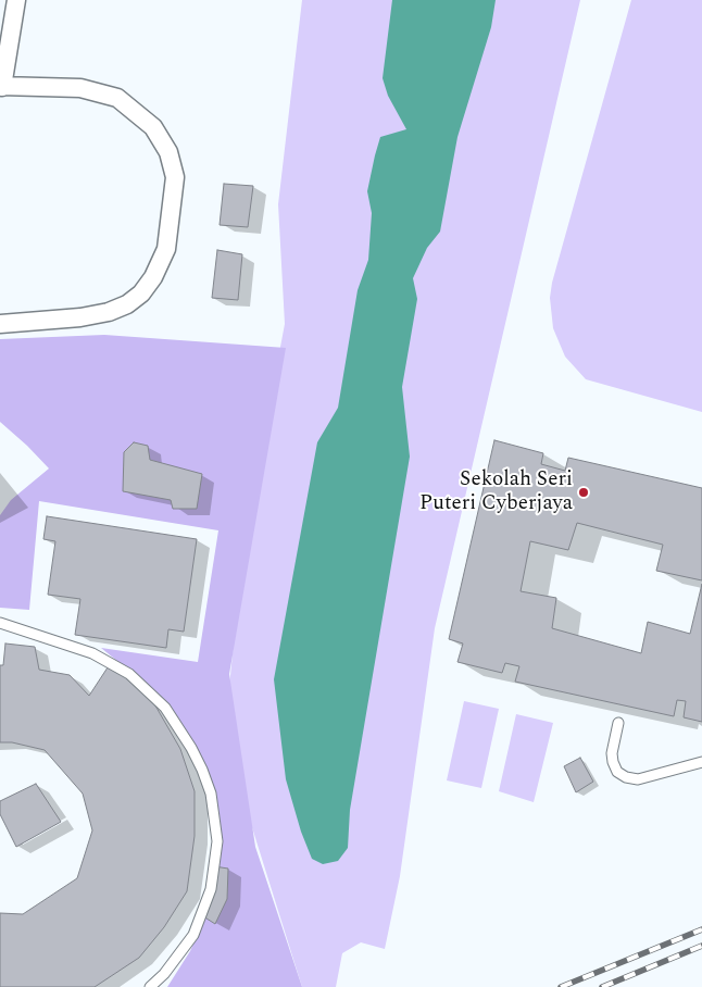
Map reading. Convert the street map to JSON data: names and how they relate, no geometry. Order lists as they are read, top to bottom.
{
  "places": ["Sekolah Seri Puteri Cyberjaya"]
}
